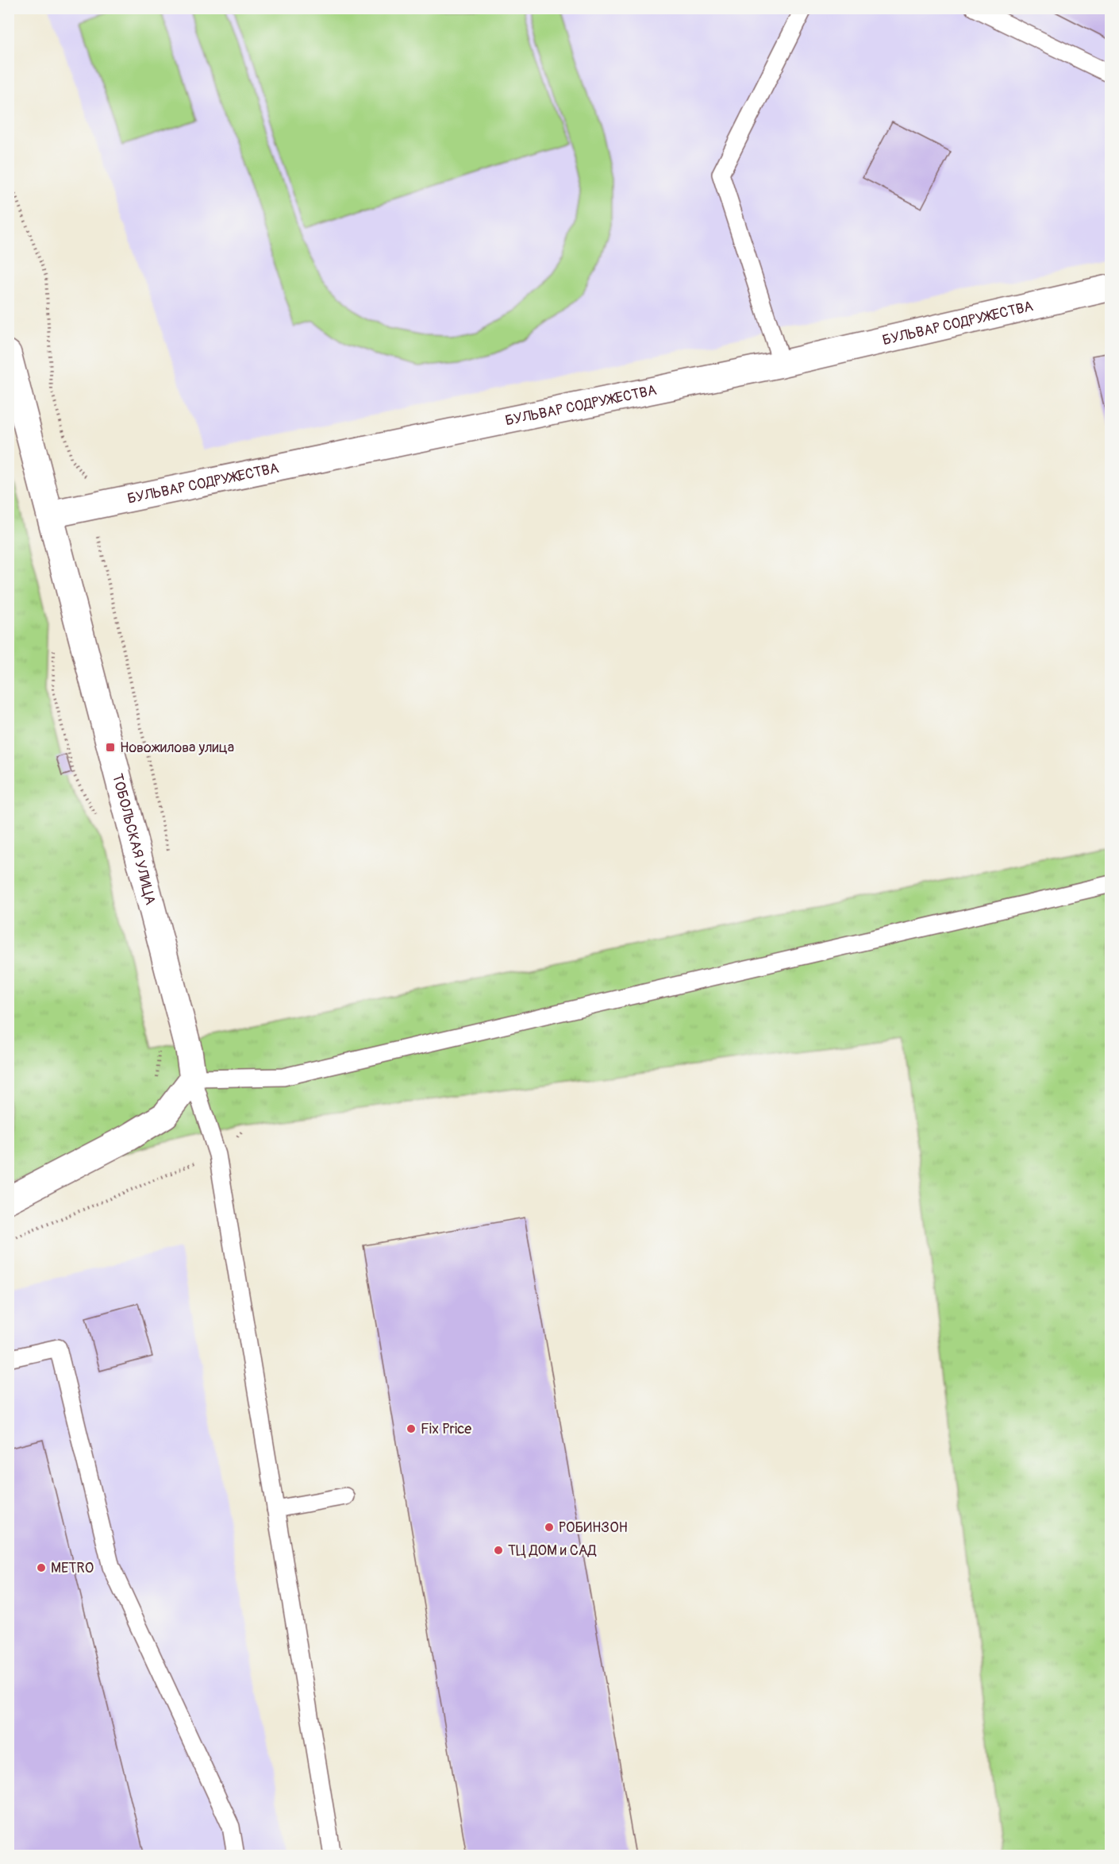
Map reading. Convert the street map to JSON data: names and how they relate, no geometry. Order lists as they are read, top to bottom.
{
  "streets": {
    "street": ["БУЛЬВАР СОДРУЖЕСТВА", "ТОБОЛЬСКАЯ УЛИЦА"]
  },
  "crossings": [
    ["БУЛЬВАР СОДРУЖЕСТВА", "ТОБОЛЬСКАЯ УЛИЦА"]
  ],
  "places": {
    "transit": ["Новожилова улица"],
    "other": [
      "Fix Price",
      "РОБИНЗОН",
      "ТЦ ДОМ и САД",
      "METRO"
    ]
  }
}
